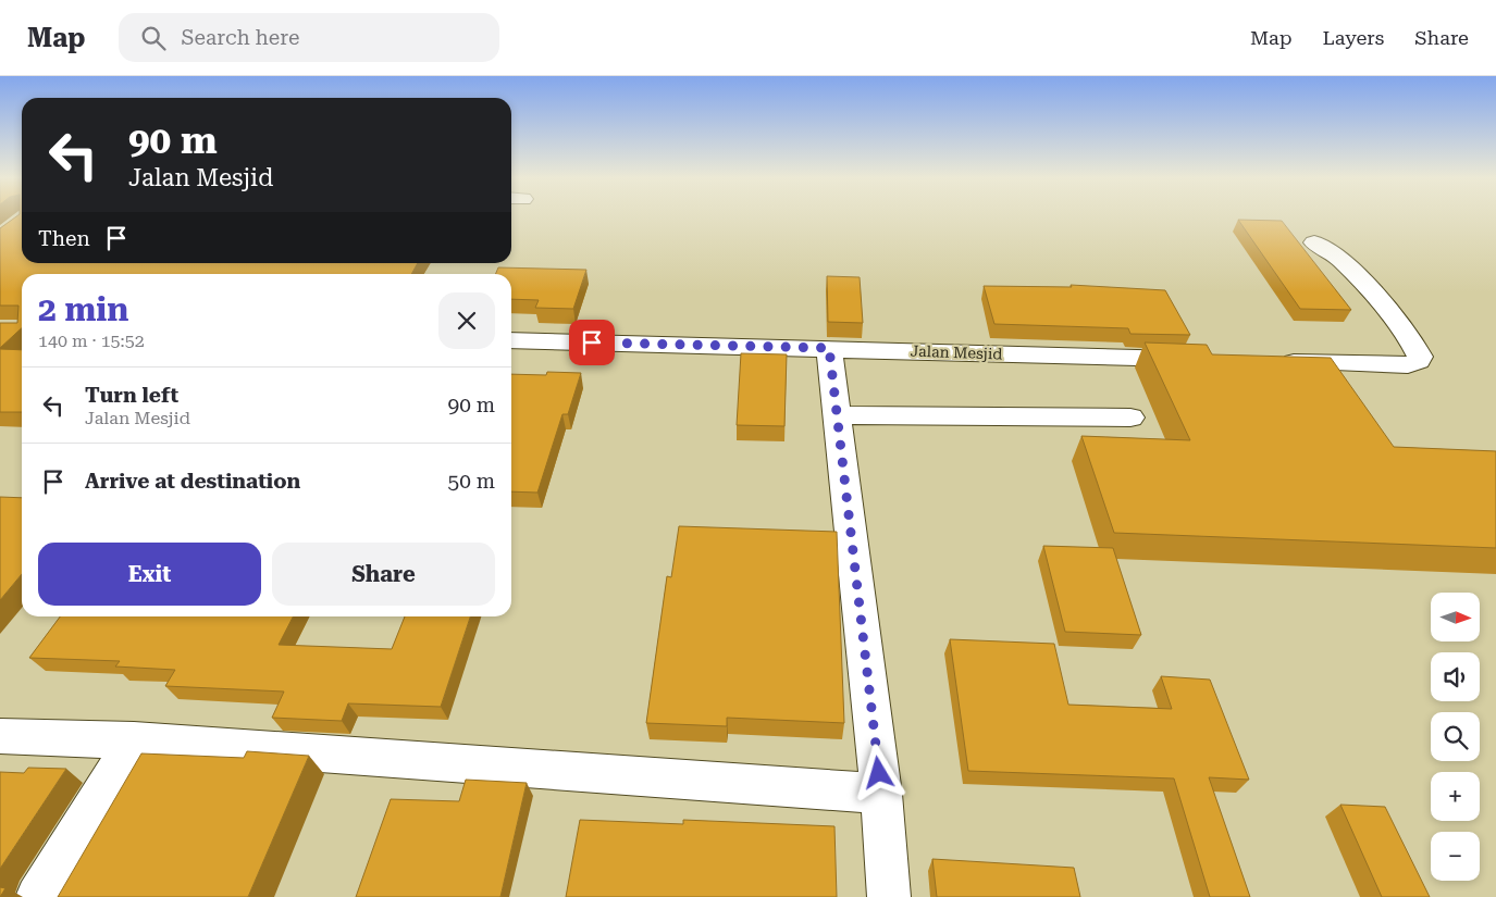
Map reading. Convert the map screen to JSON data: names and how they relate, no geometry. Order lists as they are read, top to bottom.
{
  "streets": {
    "street": ["Jalan Mesjid"]
  },
  "north": "right",
  "page": {
    "header": "Map",
    "search": "Search here",
    "nav": ["Map", "Layers", "Share"],
    "turn": ["90 m", "Jalan Mesjid"],
    "then": "Then",
    "heading": ["2 min", "140 m · 15:52"],
    "list": [
      {
        "name": "Turn left",
        "note": "Jalan Mesjid",
        "value": "90 m"
      },
      {
        "name": "Arrive at destination",
        "value": "50 m"
      }
    ],
    "buttons": ["Exit", "Share"],
    "map_buttons": ["+", "−"]
  }
}
